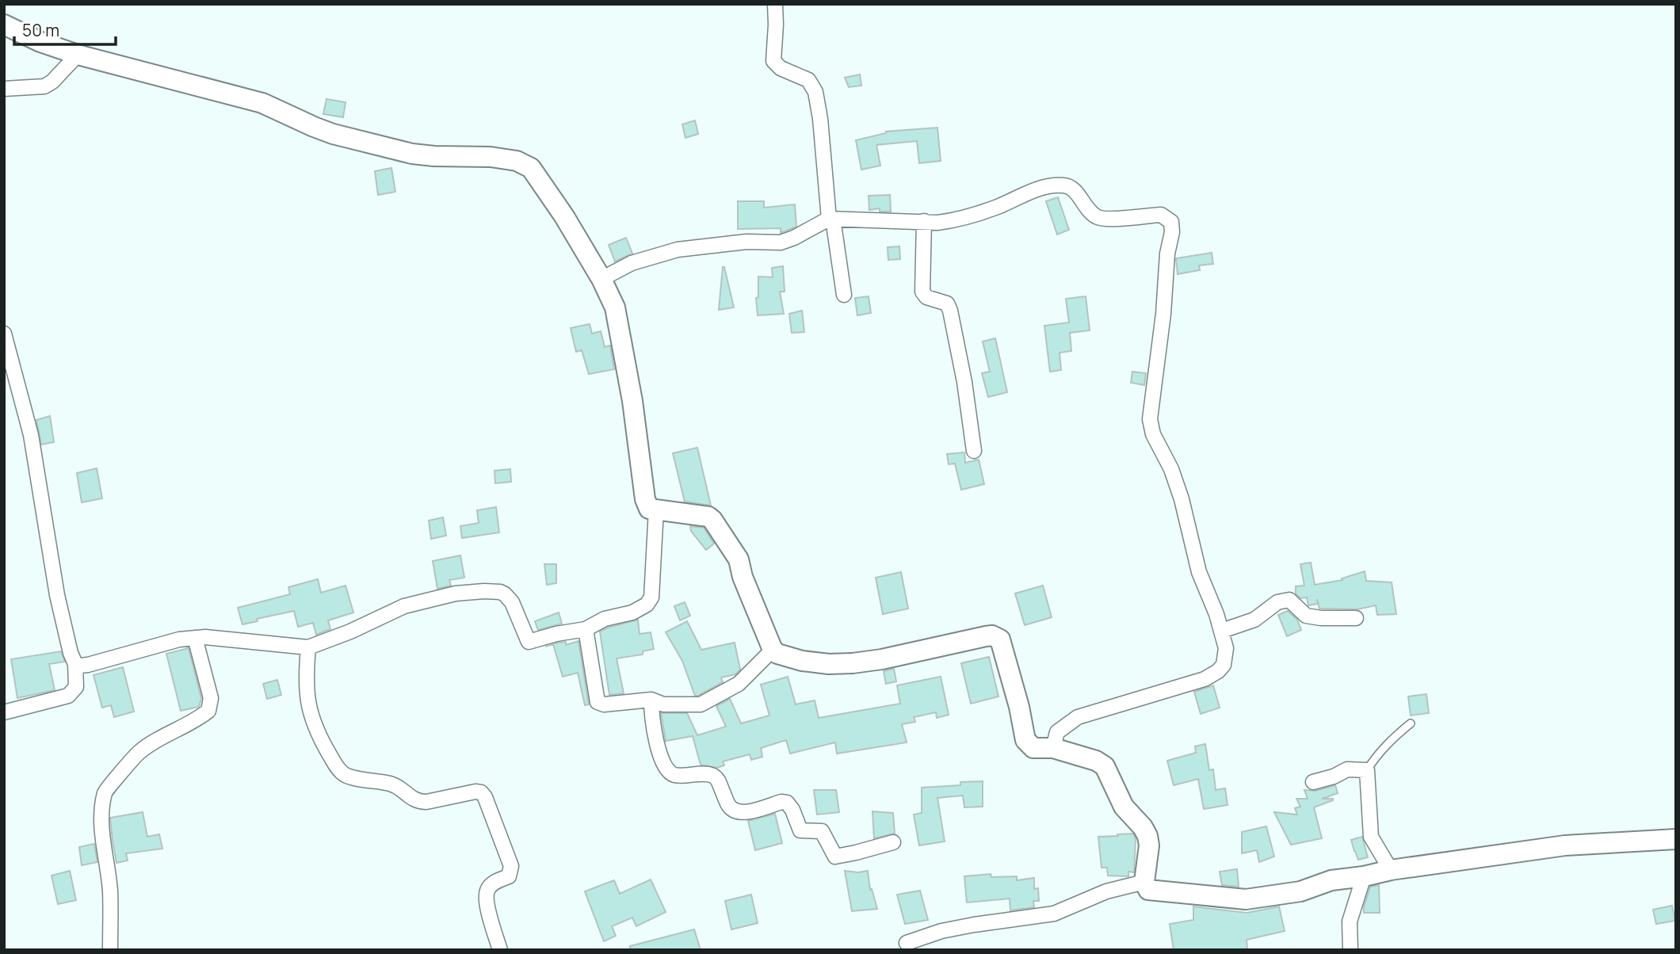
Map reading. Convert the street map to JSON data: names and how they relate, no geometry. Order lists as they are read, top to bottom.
{
  "scale_bar": "50 m"
}
